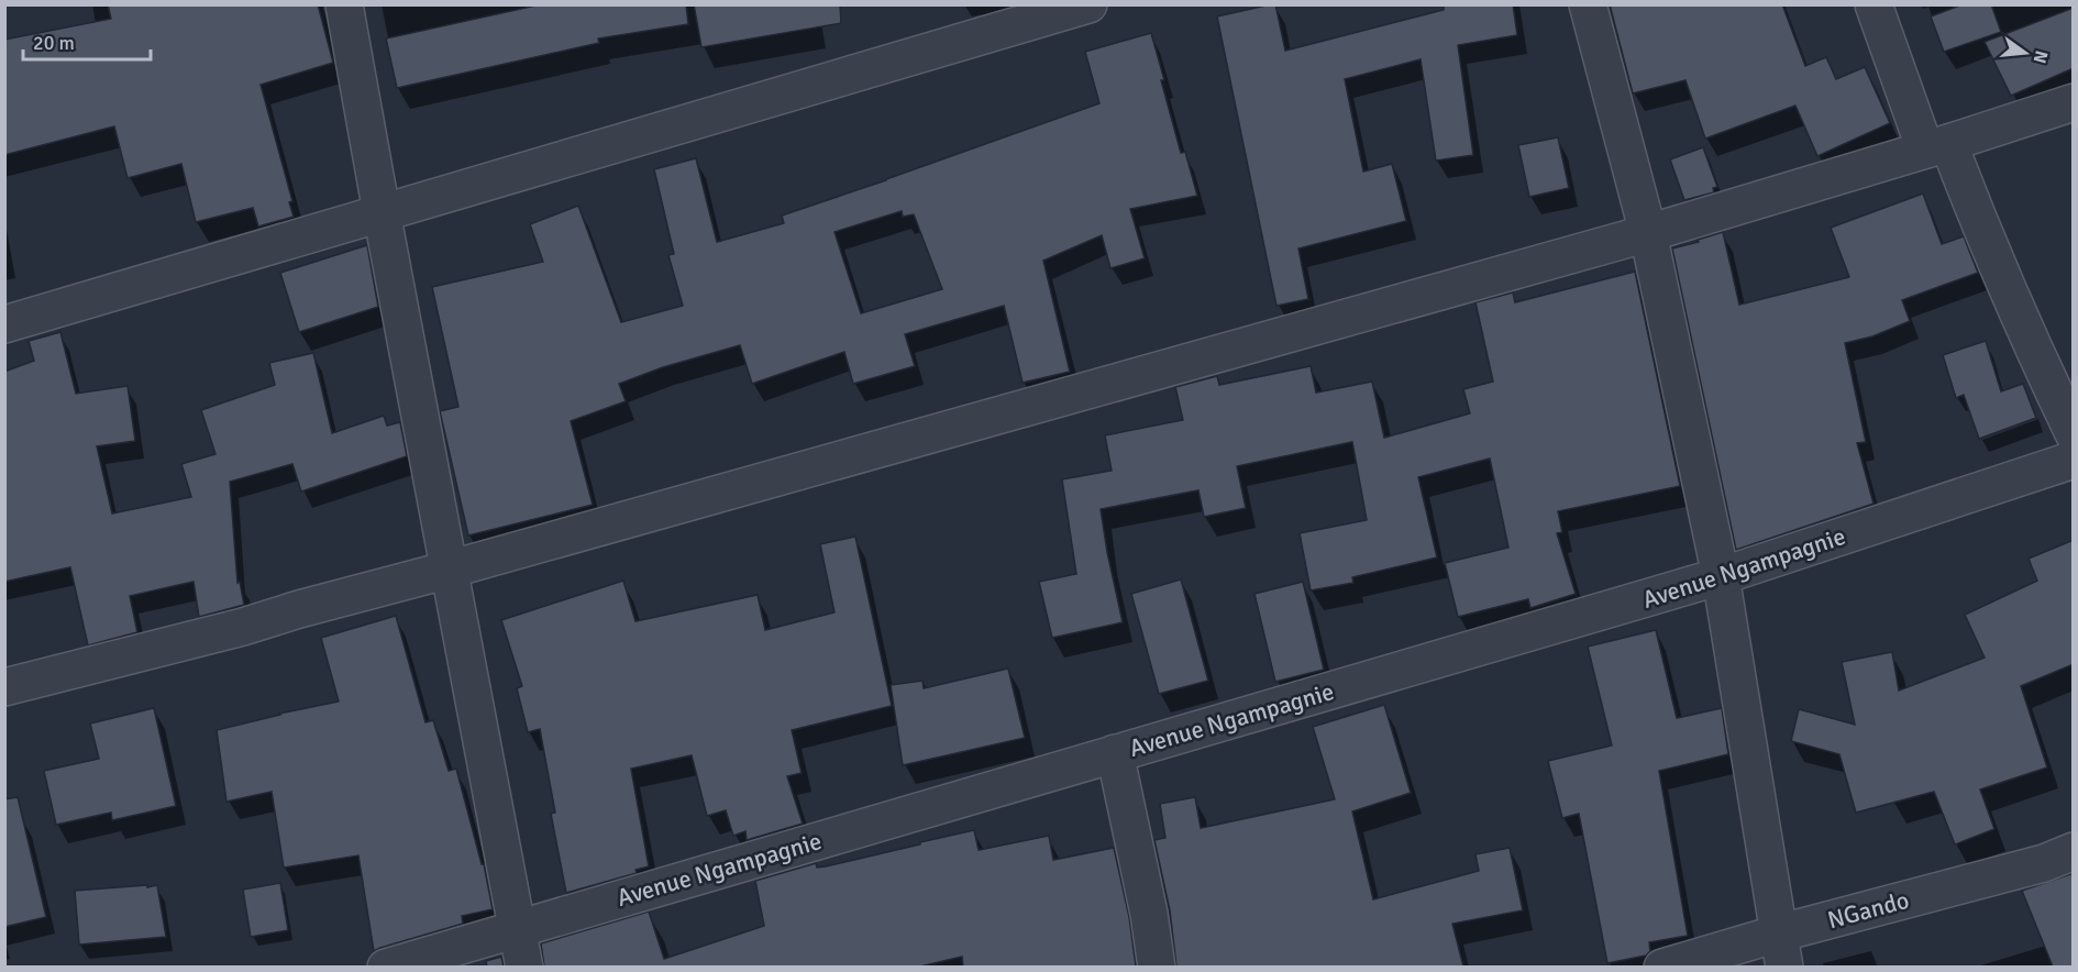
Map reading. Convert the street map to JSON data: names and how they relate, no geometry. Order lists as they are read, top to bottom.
{
  "streets": {
    "street": ["Avenue Ngampagnie", "NGando"]
  },
  "scale_bar": "20 m",
  "north": "right"
}
